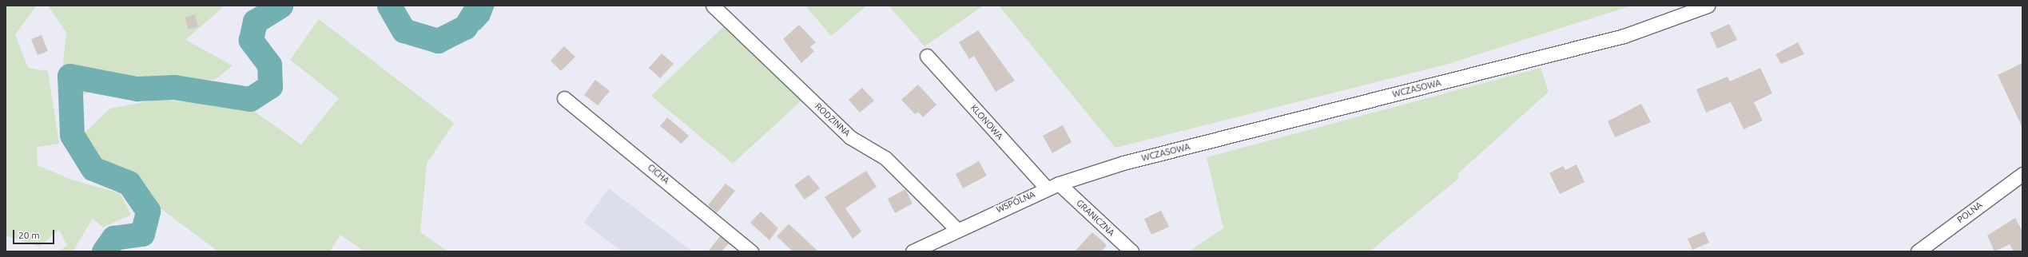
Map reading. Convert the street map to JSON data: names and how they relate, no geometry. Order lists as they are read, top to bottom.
{
  "streets": {
    "street": [
      "WCZASOWA",
      "RODZINNA",
      "KLONOWA",
      "CICHA",
      "WSPÓLNA",
      "POLNA",
      "GRANICZNA"
    ]
  },
  "crossings": [
    ["WCZASOWA", "WSPÓLNA"],
    ["RODZINNA", "WSPÓLNA"],
    ["KLONOWA", "WSPÓLNA"],
    ["KLONOWA", "GRANICZNA"],
    ["WSPÓLNA", "GRANICZNA"]
  ],
  "scale_bar": "20 m"
}
